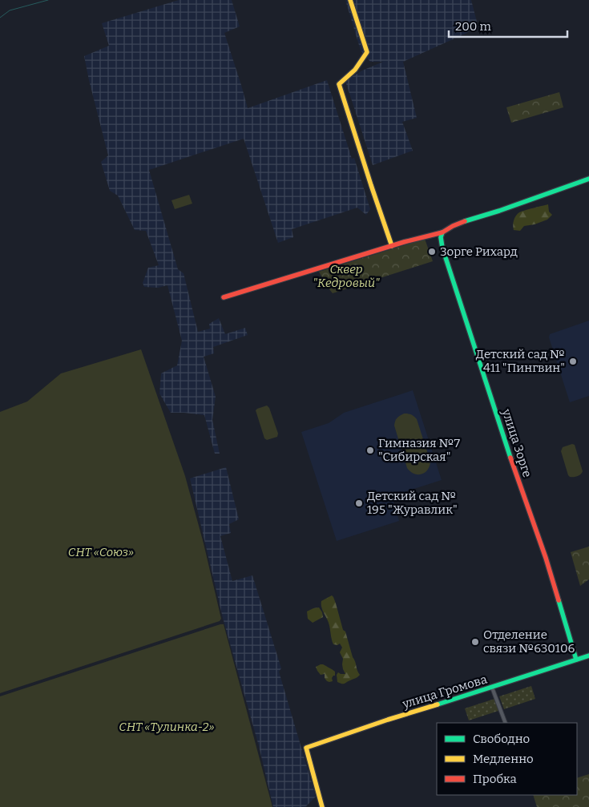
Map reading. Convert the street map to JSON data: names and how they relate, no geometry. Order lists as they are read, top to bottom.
{
  "streets": {
    "street": ["улица Зорге", "улица Громова"]
  },
  "crossings": [
    ["улица Зорге", "улица Громова"]
  ],
  "parks": ["Сквер \"Кедровый\"", "СНТ «Союз»", "СНТ «Тулинка-2»"],
  "places": [
    "Зорге Рихард",
    "Детский сад № 411 \"Пингвин\"",
    "Гимназия №7 \"Сибирская\"",
    "Детский сад № 195 \"Журавлик\"",
    "Отделение связи №630106"
  ],
  "legend": ["Свободно", "Медленно", "Пробка"],
  "scale_bar": "200 m"
}
